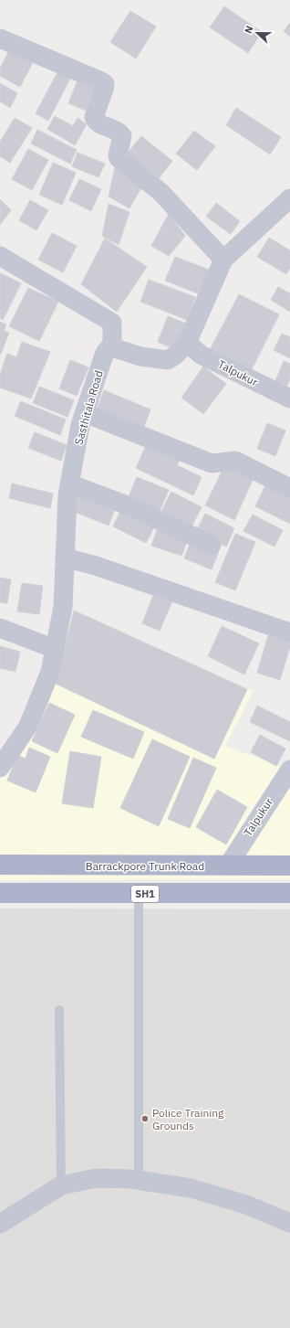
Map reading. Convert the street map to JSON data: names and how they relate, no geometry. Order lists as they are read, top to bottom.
{
  "streets": {
    "main road": ["Barrackpore Trunk Road", "SH1"],
    "street": ["Talpukur", "Sasthitala Road"]
  },
  "crossings": [
    ["Talpukur", "Barrackpore Trunk Road"]
  ],
  "places": ["Police Training Grounds"],
  "north": "left"
}
